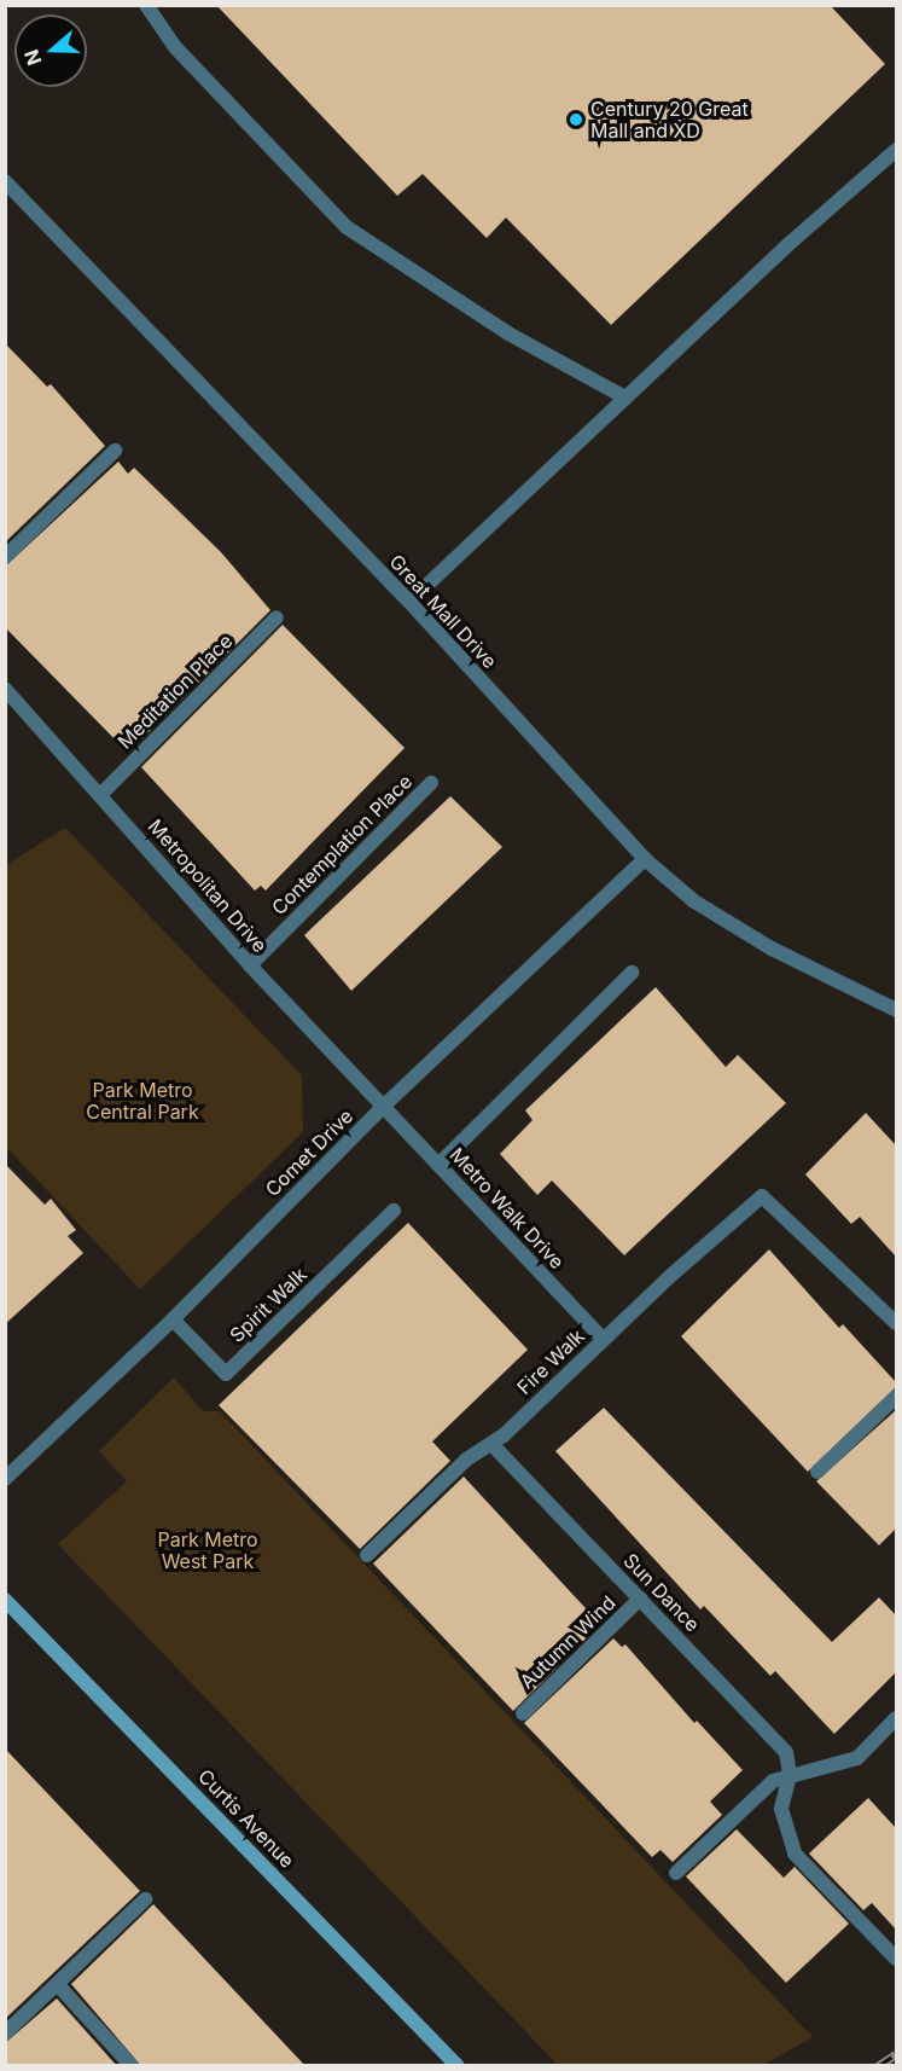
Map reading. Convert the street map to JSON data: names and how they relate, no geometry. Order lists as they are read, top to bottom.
{
  "streets": {
    "street": [
      "Great Mall Drive",
      "Meditation Place",
      "Contemplation Place",
      "Metropolitan Drive",
      "Comet Drive",
      "Metro Walk Drive",
      "Spirit Walk",
      "Fire Walk",
      "Sun Dance",
      "Autumn Wind",
      "Curtis Avenue"
    ]
  },
  "crossings": [
    ["Great Mall Drive", "Comet Drive"],
    ["Meditation Place", "Metropolitan Drive"],
    ["Contemplation Place", "Metropolitan Drive"],
    ["Metropolitan Drive", "Comet Drive"],
    ["Metropolitan Drive", "Metro Walk Drive"],
    ["Comet Drive", "Metro Walk Drive"],
    ["Comet Drive", "Spirit Walk"],
    ["Metro Walk Drive", "Fire Walk"],
    ["Fire Walk", "Sun Dance"],
    ["Sun Dance", "Autumn Wind"]
  ],
  "parks": ["Park Metro Central Park", "Park Metro West Park"],
  "places": ["Century 20 Great Mall and XD"],
  "north": "left"
}
